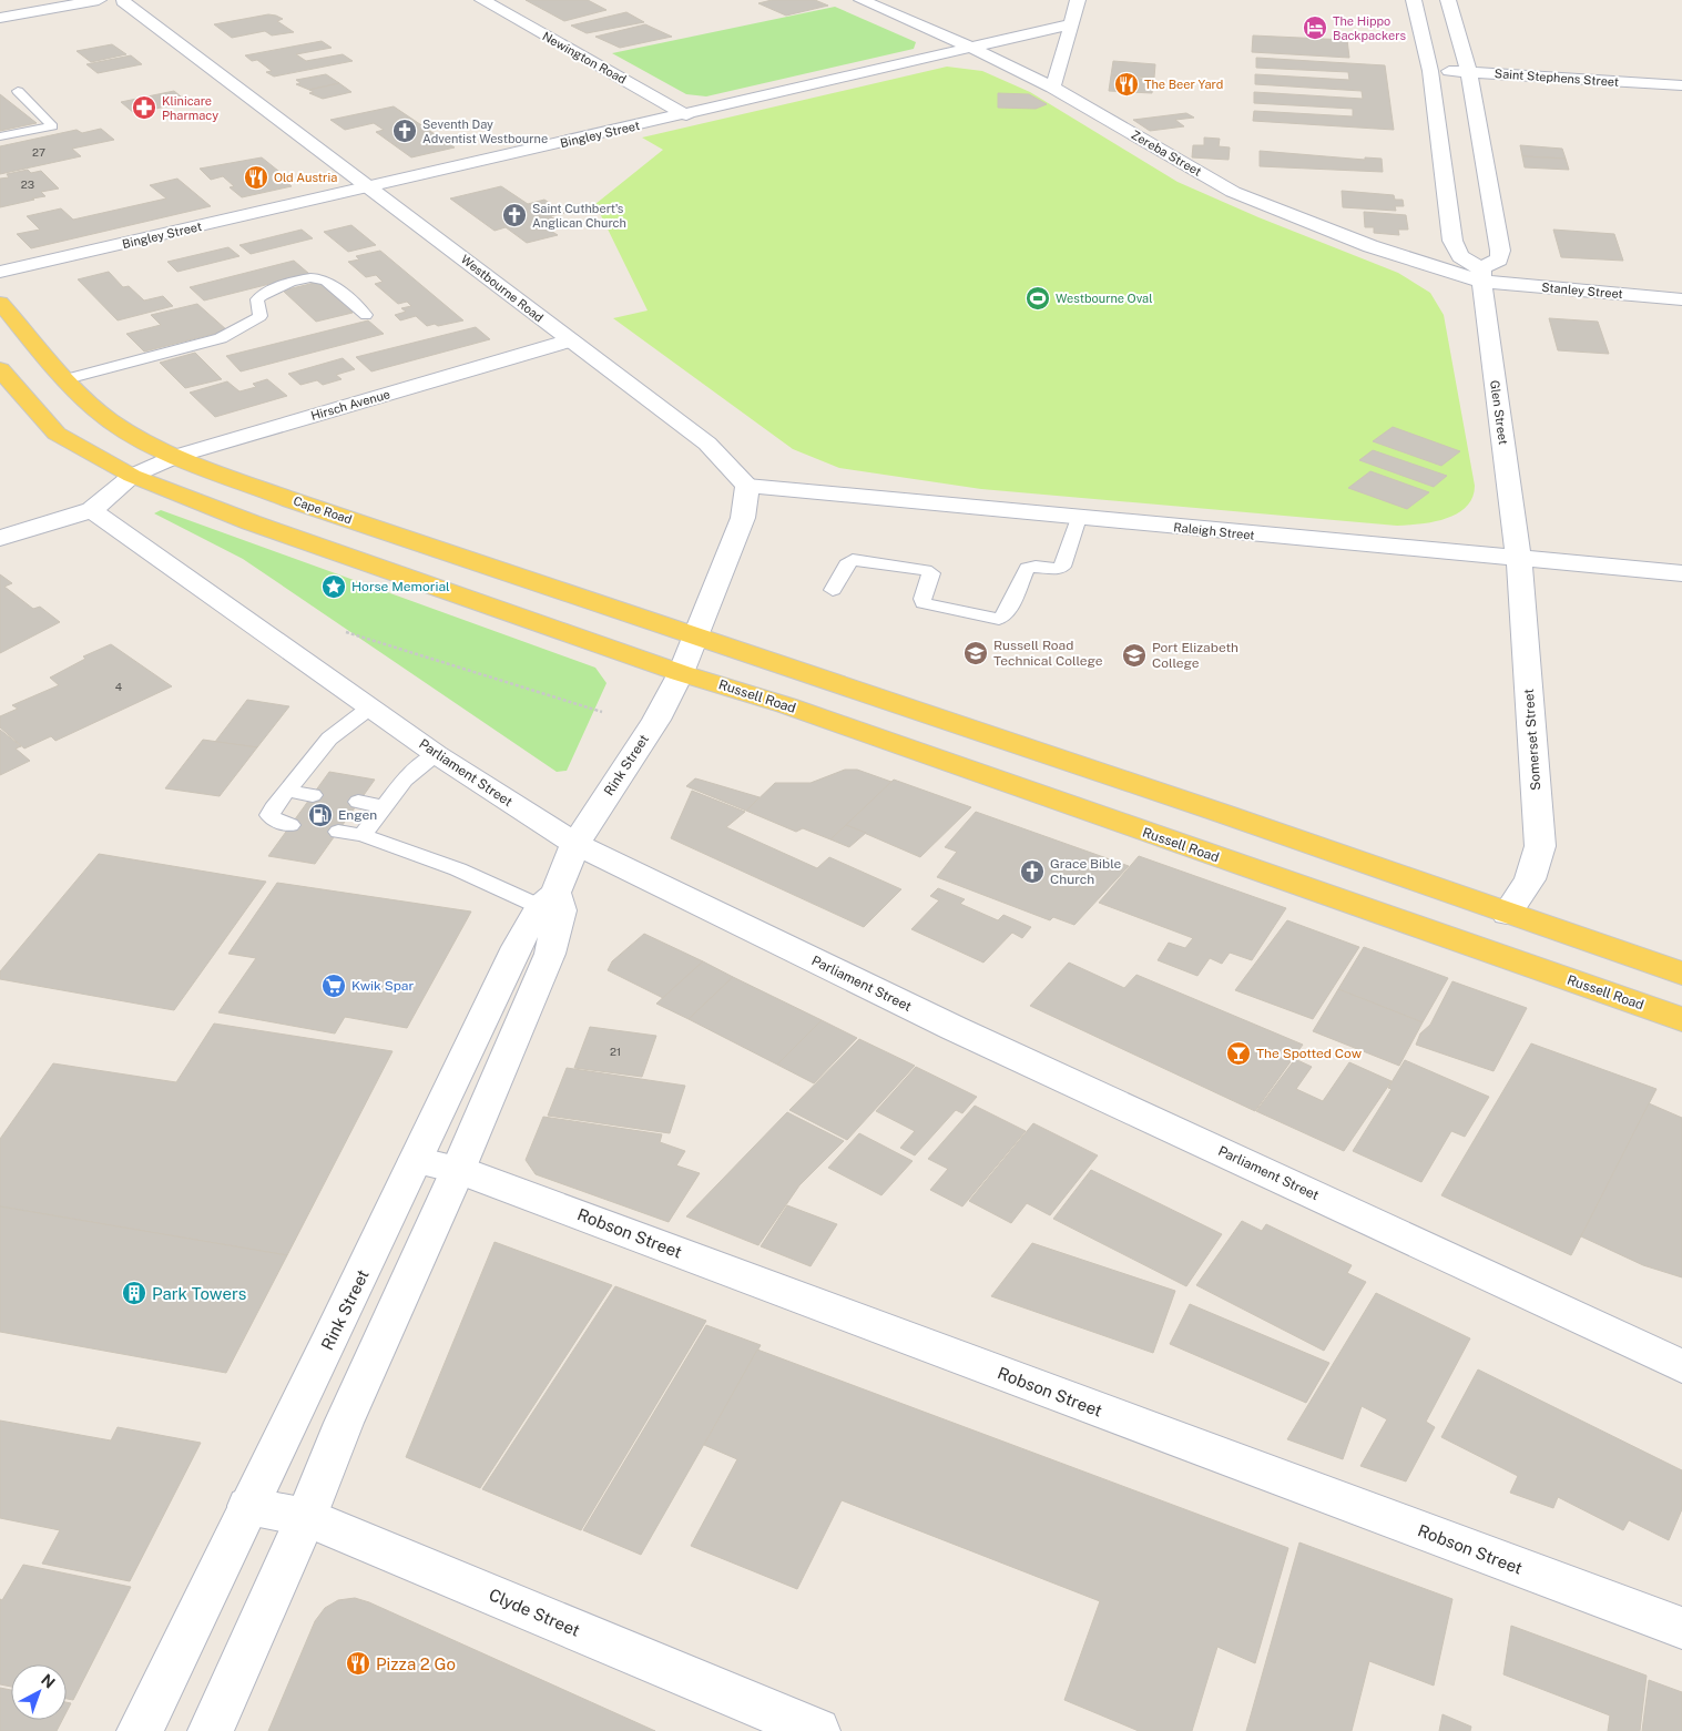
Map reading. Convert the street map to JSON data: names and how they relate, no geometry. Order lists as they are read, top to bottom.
{
  "streets": {
    "main road": ["Cape Road", "Russell Road"],
    "street": [
      "Newington Road",
      "Saint Stephens Street",
      "Bingley Street",
      "Zereba Street",
      "Westbourne Road",
      "Stanley Street",
      "Hirsch Avenue",
      "Glen Street",
      "Raleigh Street",
      "Somerset Street",
      "Rink Street",
      "Parliament Street",
      "Robson Street",
      "Clyde Street"
    ]
  },
  "crossings": [
    ["Newington Road", "Bingley Street"],
    ["Bingley Street", "Zereba Street"],
    ["Bingley Street", "Westbourne Road"],
    ["Zereba Street", "Stanley Street"],
    ["Zereba Street", "Glen Street"],
    ["Westbourne Road", "Hirsch Avenue"],
    ["Westbourne Road", "Raleigh Street"],
    ["Stanley Street", "Glen Street"],
    ["Hirsch Avenue", "Cape Road"],
    ["Hirsch Avenue", "Parliament Street"],
    ["Glen Street", "Raleigh Street"],
    ["Glen Street", "Somerset Street"],
    ["Cape Road", "Rink Street"],
    ["Raleigh Street", "Somerset Street"],
    ["Russell Road", "Rink Street"],
    ["Rink Street", "Parliament Street"],
    ["Rink Street", "Robson Street"],
    ["Rink Street", "Clyde Street"]
  ],
  "places": {
    "hotel": ["The Hippo Backpackers"],
    "restaurant": ["The Beer Yard", "Old Austria", "Pizza 2 Go"],
    "pharmacy": ["Klinicare Pharmacy"],
    "church": ["Seventh Day Adventist Westbourne", "Saint Cuthbert's Anglican Church", "Grace Bible Church"],
    "sports": ["Westbourne Oval"],
    "place": ["Horse Memorial"],
    "school or university": ["Russell Road Technical College", "Port Elizabeth College"],
    "fuel station": ["Engen"],
    "supermarket": ["Kwik Spar"],
    "bar": ["The Spotted Cow"],
    "building": ["Park Towers"]
  },
  "house_numbers": [
    "27",
    "23",
    "4",
    "21"
  ],
  "north": "top right"
}
